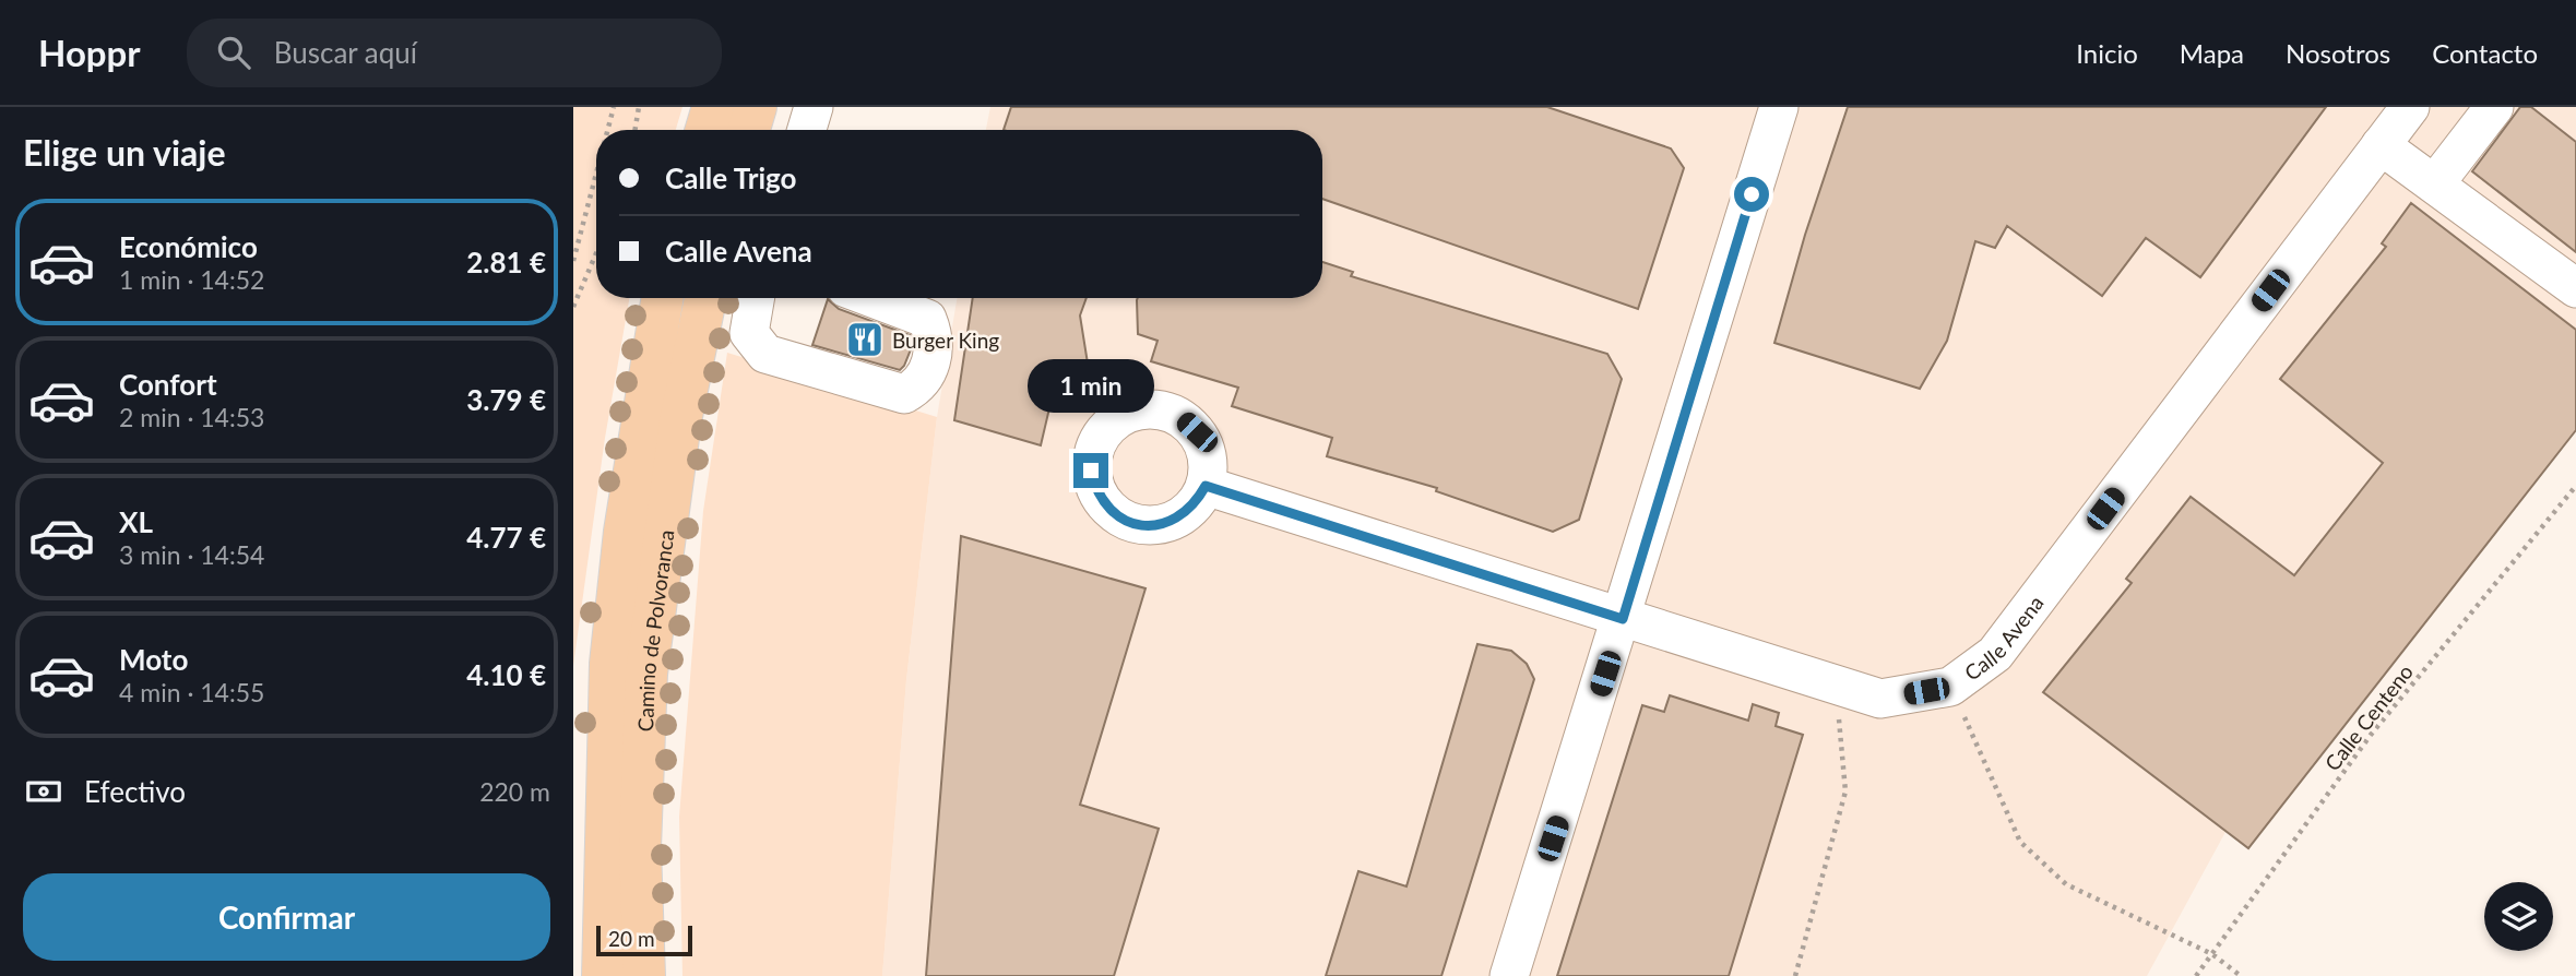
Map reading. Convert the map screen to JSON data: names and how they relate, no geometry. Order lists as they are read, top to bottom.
{
  "streets": {
    "main road": ["Camino de Polvoranca"],
    "street": ["Calle Avena"],
    "path": ["Calle Centeno"]
  },
  "places": {
    "restaurant": ["Burger King"]
  },
  "scale_bar": "20 m",
  "page": {
    "header": "Hoppr",
    "search": "Buscar aquí",
    "nav": [
      "Inicio",
      "Mapa",
      "Nosotros",
      "Contacto"
    ],
    "heading": "Elige un viaje",
    "banner": ["Calle Trigo", "Calle Avena"],
    "list": [
      {
        "name": "Económico",
        "note": "1 min · 14:52",
        "value": "2.81 €"
      },
      {
        "name": "Confort",
        "note": "2 min · 14:53",
        "value": "3.79 €"
      },
      {
        "name": "XL",
        "note": "3 min · 14:54",
        "value": "4.77 €"
      },
      {
        "name": "Moto",
        "note": "4 min · 14:55",
        "value": "4.10 €"
      }
    ],
    "bubble": "1 min",
    "pay": ["Efectivo", "220 m"],
    "buttons": "Confirmar",
    "scale": "20 m"
  }
}
